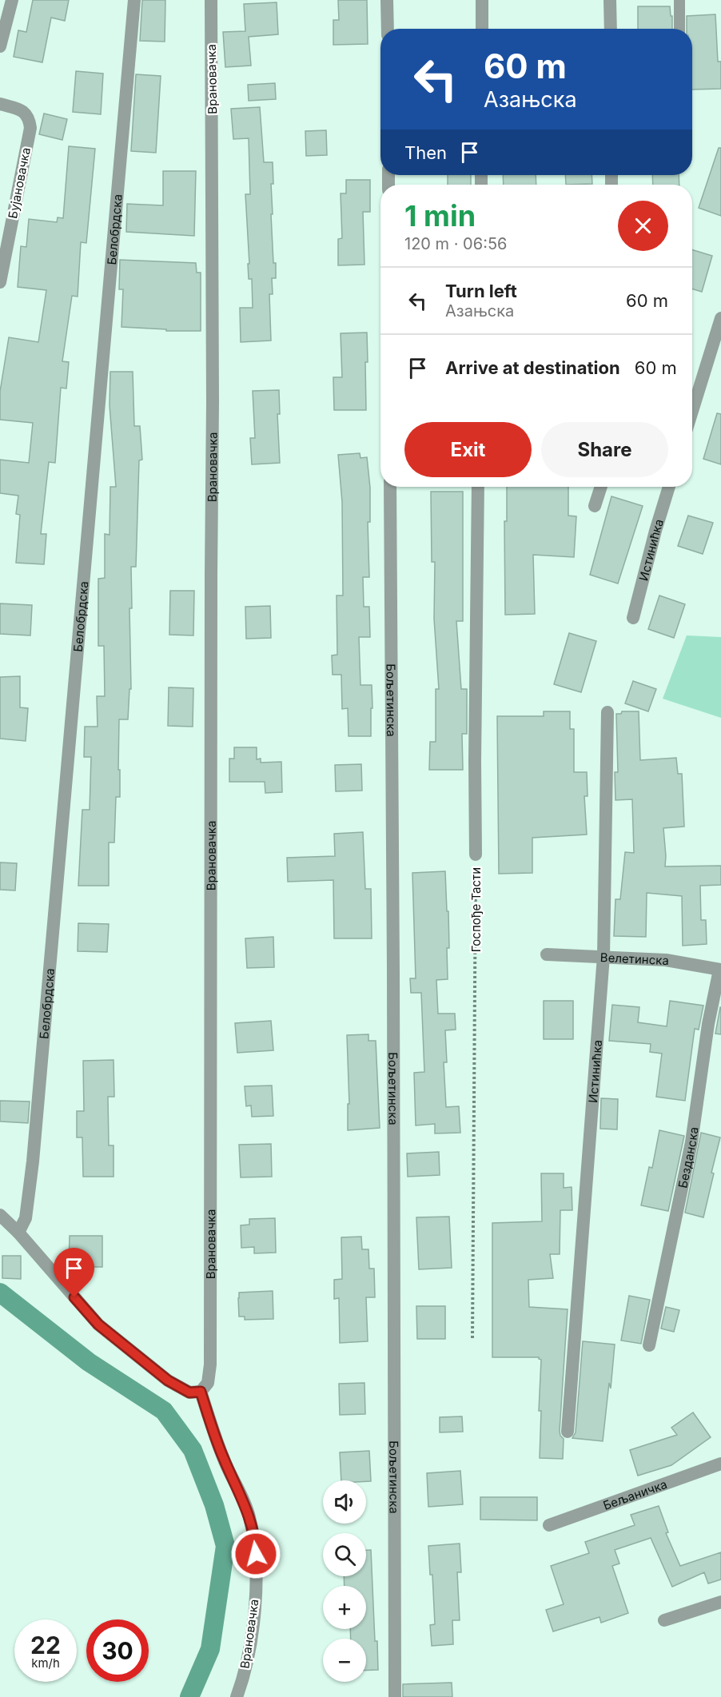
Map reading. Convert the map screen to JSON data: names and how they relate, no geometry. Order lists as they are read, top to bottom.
{
  "streets": {
    "street": [
      "Врановачка",
      "Бујановачка",
      "Белобрдска",
      "Истинићка",
      "Бољетинска",
      "Госпође Тасти",
      "Велетинска",
      "Безданска",
      "Бељаничка"
    ]
  },
  "crossings": [
    ["Истинићка", "Велетинска"],
    ["Велетинска", "Безданска"]
  ],
  "page": {
    "turn": ["60 m", "Азањска"],
    "then": "Then",
    "heading": ["1 min", "120 m · 06:56"],
    "list": [
      {
        "name": "Turn left",
        "note": "Азањска",
        "value": "60 m"
      },
      {
        "name": "Arrive at destination",
        "value": "60 m"
      }
    ],
    "buttons": ["Exit", "Share"],
    "map_buttons": ["+", "−"],
    "speed": "22 km/h",
    "limit": "30"
  }
}
